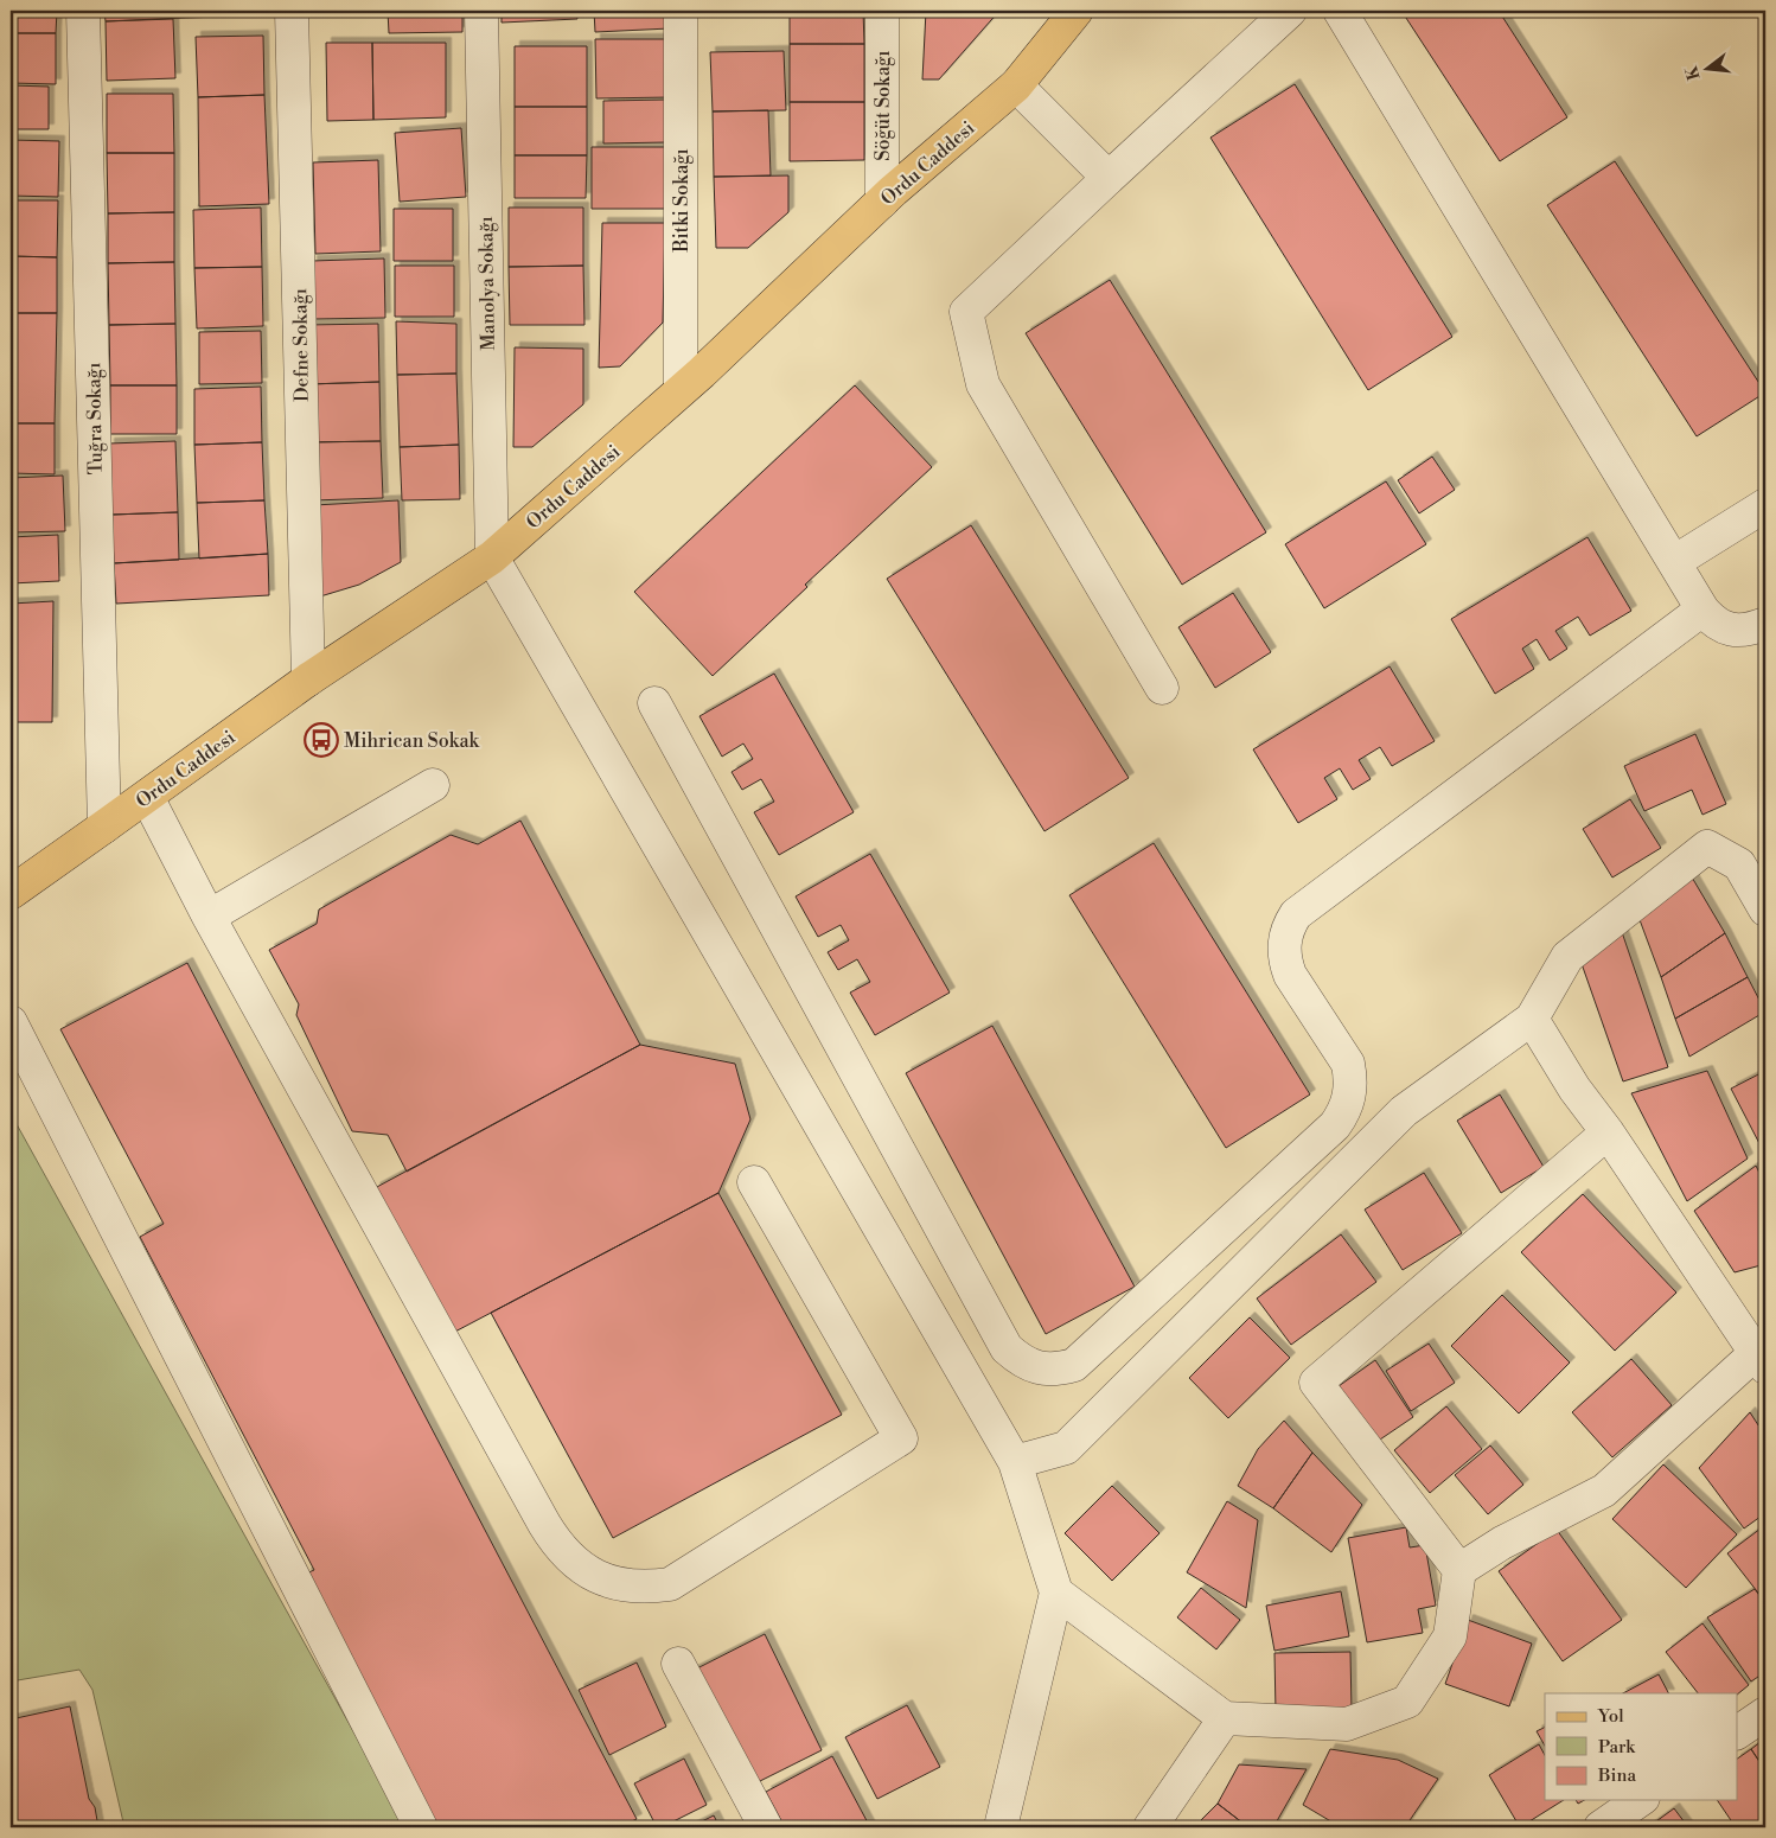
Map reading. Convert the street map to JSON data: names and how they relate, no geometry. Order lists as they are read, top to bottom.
{
  "streets": {
    "main road": ["Ordu Caddesi"],
    "street": [
      "Söğüt Sokağı",
      "Bitki Sokağı",
      "Manolya Sokağı",
      "Defne Sokağı",
      "Tuğra Sokağı"
    ]
  },
  "crossings": [
    ["Söğüt Sokağı", "Ordu Caddesi"],
    ["Ordu Caddesi", "Bitki Sokağı"],
    ["Ordu Caddesi", "Manolya Sokağı"],
    ["Ordu Caddesi", "Defne Sokağı"],
    ["Ordu Caddesi", "Tuğra Sokağı"]
  ],
  "places": {
    "bus stop": ["Mihrican Sokak"]
  },
  "legend": ["Yol", "Park", "Bina"],
  "north": "left"
}
